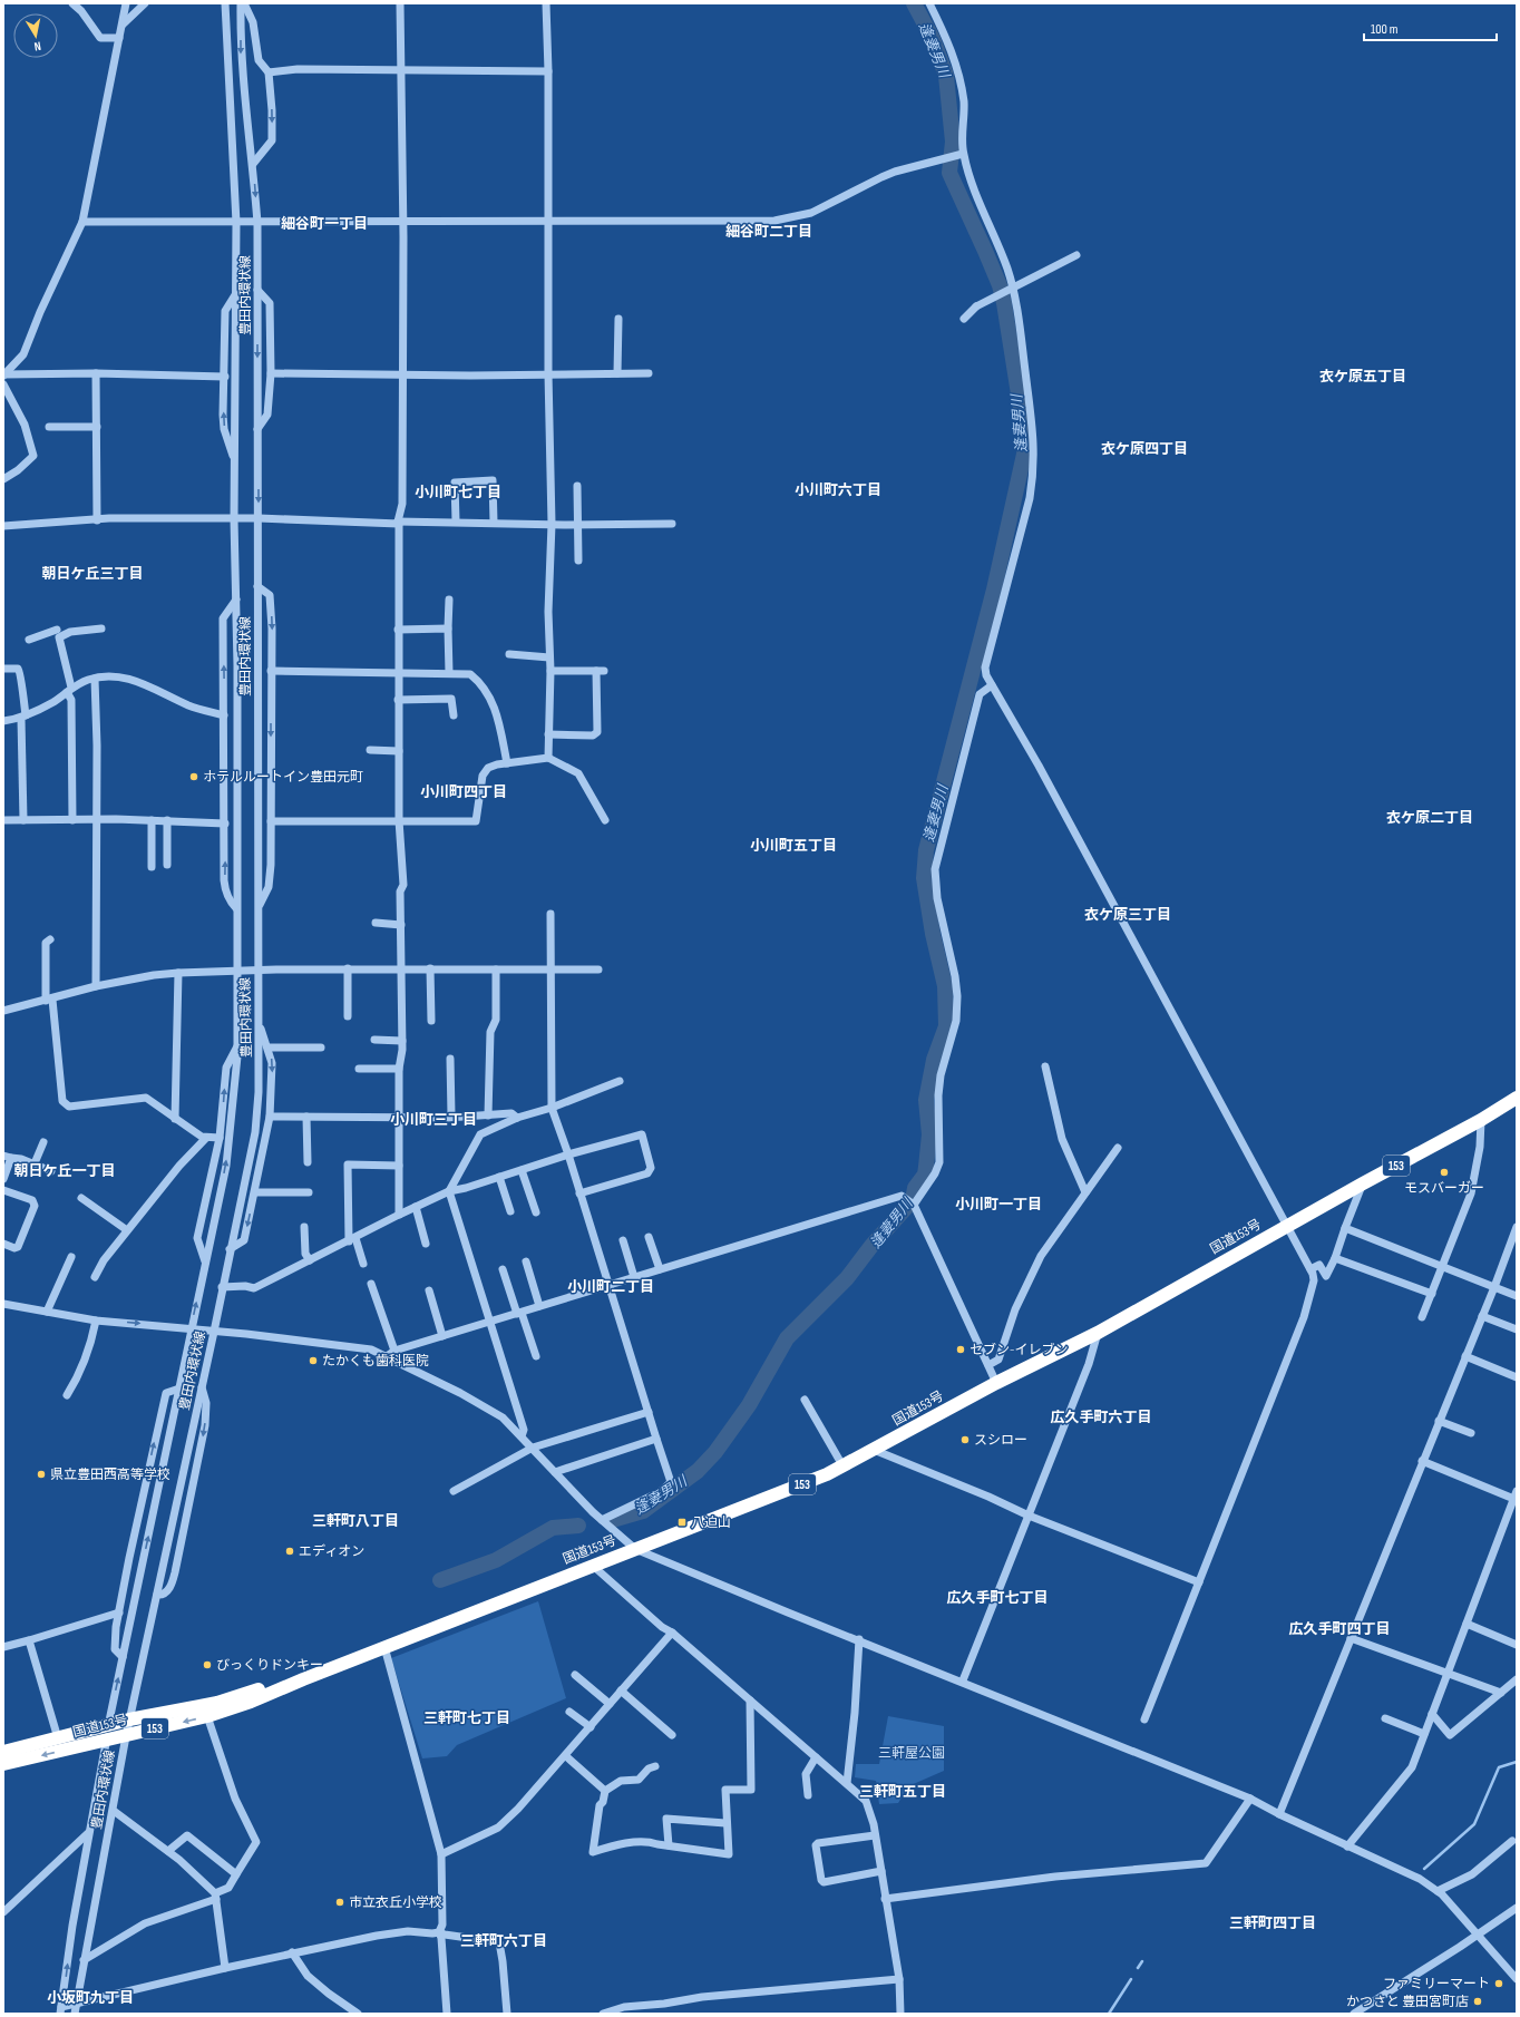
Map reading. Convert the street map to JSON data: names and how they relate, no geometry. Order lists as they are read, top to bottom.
{
  "streets": {
    "highway": ["153", "国道153号"],
    "street": ["豊田内環状線"]
  },
  "crossings": [
    ["豊田内環状線", "国道153号"]
  ],
  "districts": [
    "細谷町一丁目",
    "細谷町二丁目",
    "衣ケ原五丁目",
    "衣ケ原四丁目",
    "小川町六丁目",
    "小川町七丁目",
    "朝日ケ丘三丁目",
    "小川町四丁目",
    "衣ケ原二丁目",
    "小川町五丁目",
    "衣ケ原三丁目",
    "小川町三丁目",
    "朝日ケ丘一丁目",
    "小川町一丁目",
    "小川町二丁目",
    "広久手町六丁目",
    "三軒町八丁目",
    "広久手町七丁目",
    "広久手町四丁目",
    "三軒町七丁目",
    "三軒町五丁目",
    "三軒町四丁目",
    "三軒町六丁目",
    "小坂町九丁目"
  ],
  "water": ["逢妻男川"],
  "parks": ["三軒屋公園"],
  "places": {
    "other": [
      "ホテルルートイン豊田元町",
      "モスバーガー",
      "セブン-イレブン",
      "たかくも歯科医院",
      "スシロー",
      "県立豊田西高等学校",
      "エディオン",
      "びっくりドンキー",
      "市立衣丘小学校",
      "ファミリーマート",
      "かつさと 豊田宮町店"
    ],
    "transit": ["八迫山"]
  },
  "scale_bar": "100 m",
  "north": "bottom"
}
